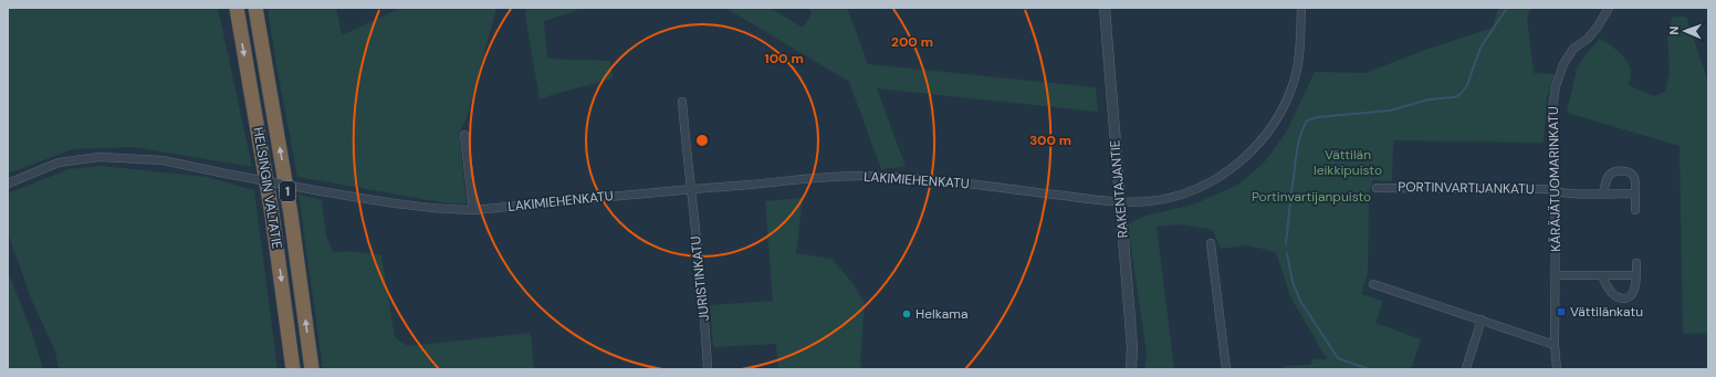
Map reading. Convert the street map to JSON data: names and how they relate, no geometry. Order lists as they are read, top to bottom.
{
  "streets": {
    "highway": ["HELSINGIN VALTATIE", "1"],
    "street": [
      "KÄRÄJÄTUOMARINKATU",
      "LAKIMIEHENKATU",
      "PORTINVARTIJANKATU",
      "RAKENTAJANTIE",
      "JURISTINKATU"
    ]
  },
  "crossings": [
    ["KÄRÄJÄTUOMARINKATU", "PORTINVARTIJANKATU"],
    ["LAKIMIEHENKATU", "RAKENTAJANTIE"],
    ["LAKIMIEHENKATU", "JURISTINKATU"]
  ],
  "parks": ["Vättilän leikkipuisto", "Portinvartijanpuisto"],
  "places": {
    "transit": ["Vättilänkatu"],
    "other": ["Helkama"]
  },
  "north": "left",
  "rings": ["200 m", "100 m", "300 m"]
}
